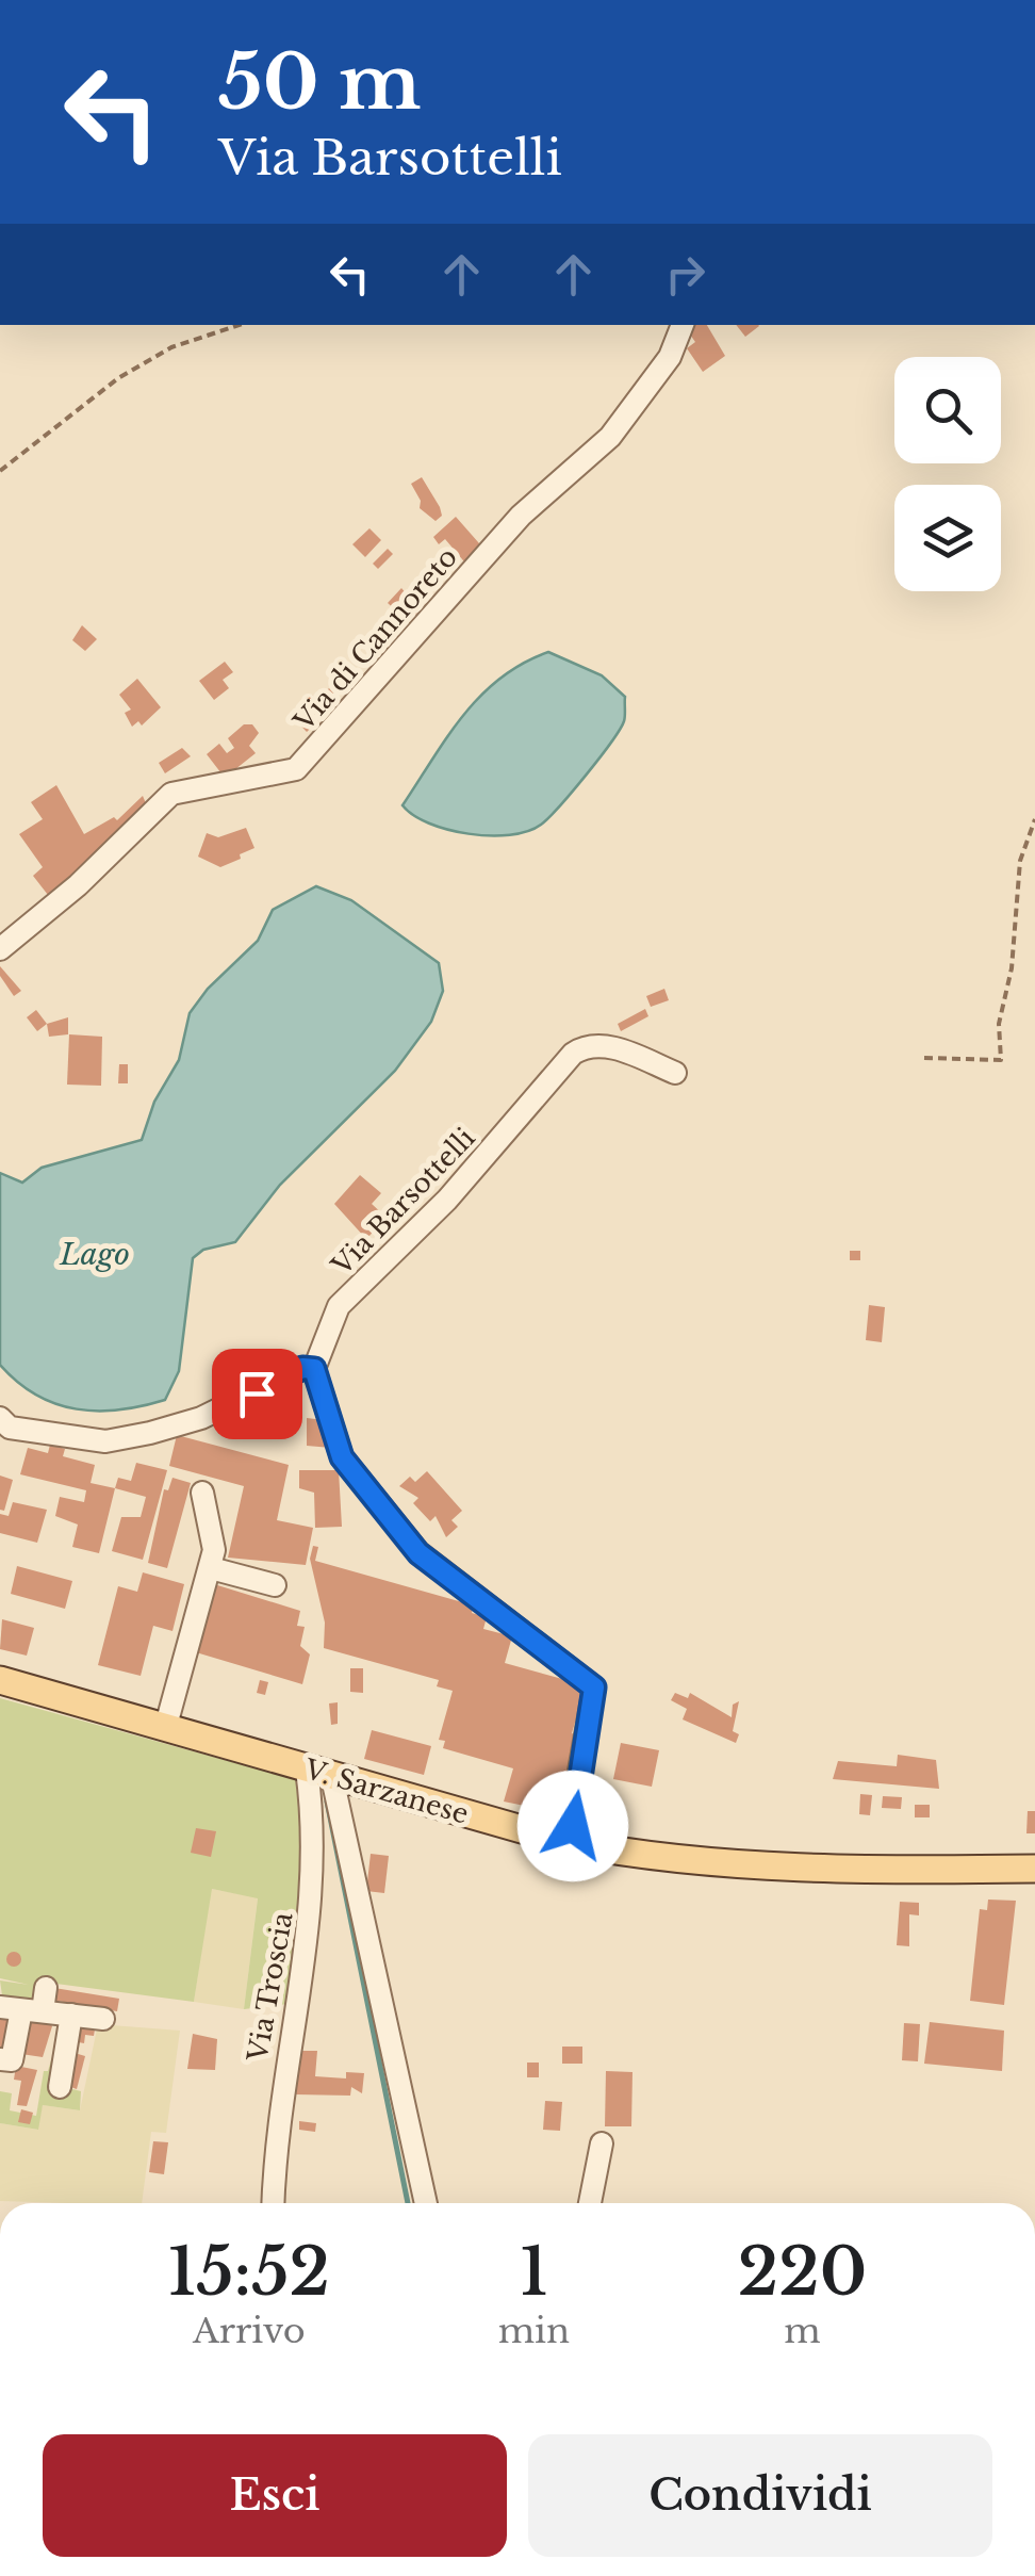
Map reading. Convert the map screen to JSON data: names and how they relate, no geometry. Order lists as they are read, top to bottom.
{
  "streets": {
    "main road": ["V. Sarzanese"],
    "street": ["Via di Cannoreto", "Via Barsottelli", "Via Troscia"]
  },
  "crossings": [
    ["V. Sarzanese", "Via Troscia"]
  ],
  "water": ["Lago"],
  "page": {
    "turn": ["50 m", "Via Barsottelli"],
    "eta": [
      "15:52",
      "Arrivo",
      "1",
      "min",
      "220",
      "m"
    ],
    "buttons": ["Esci", "Condividi"]
  }
}
